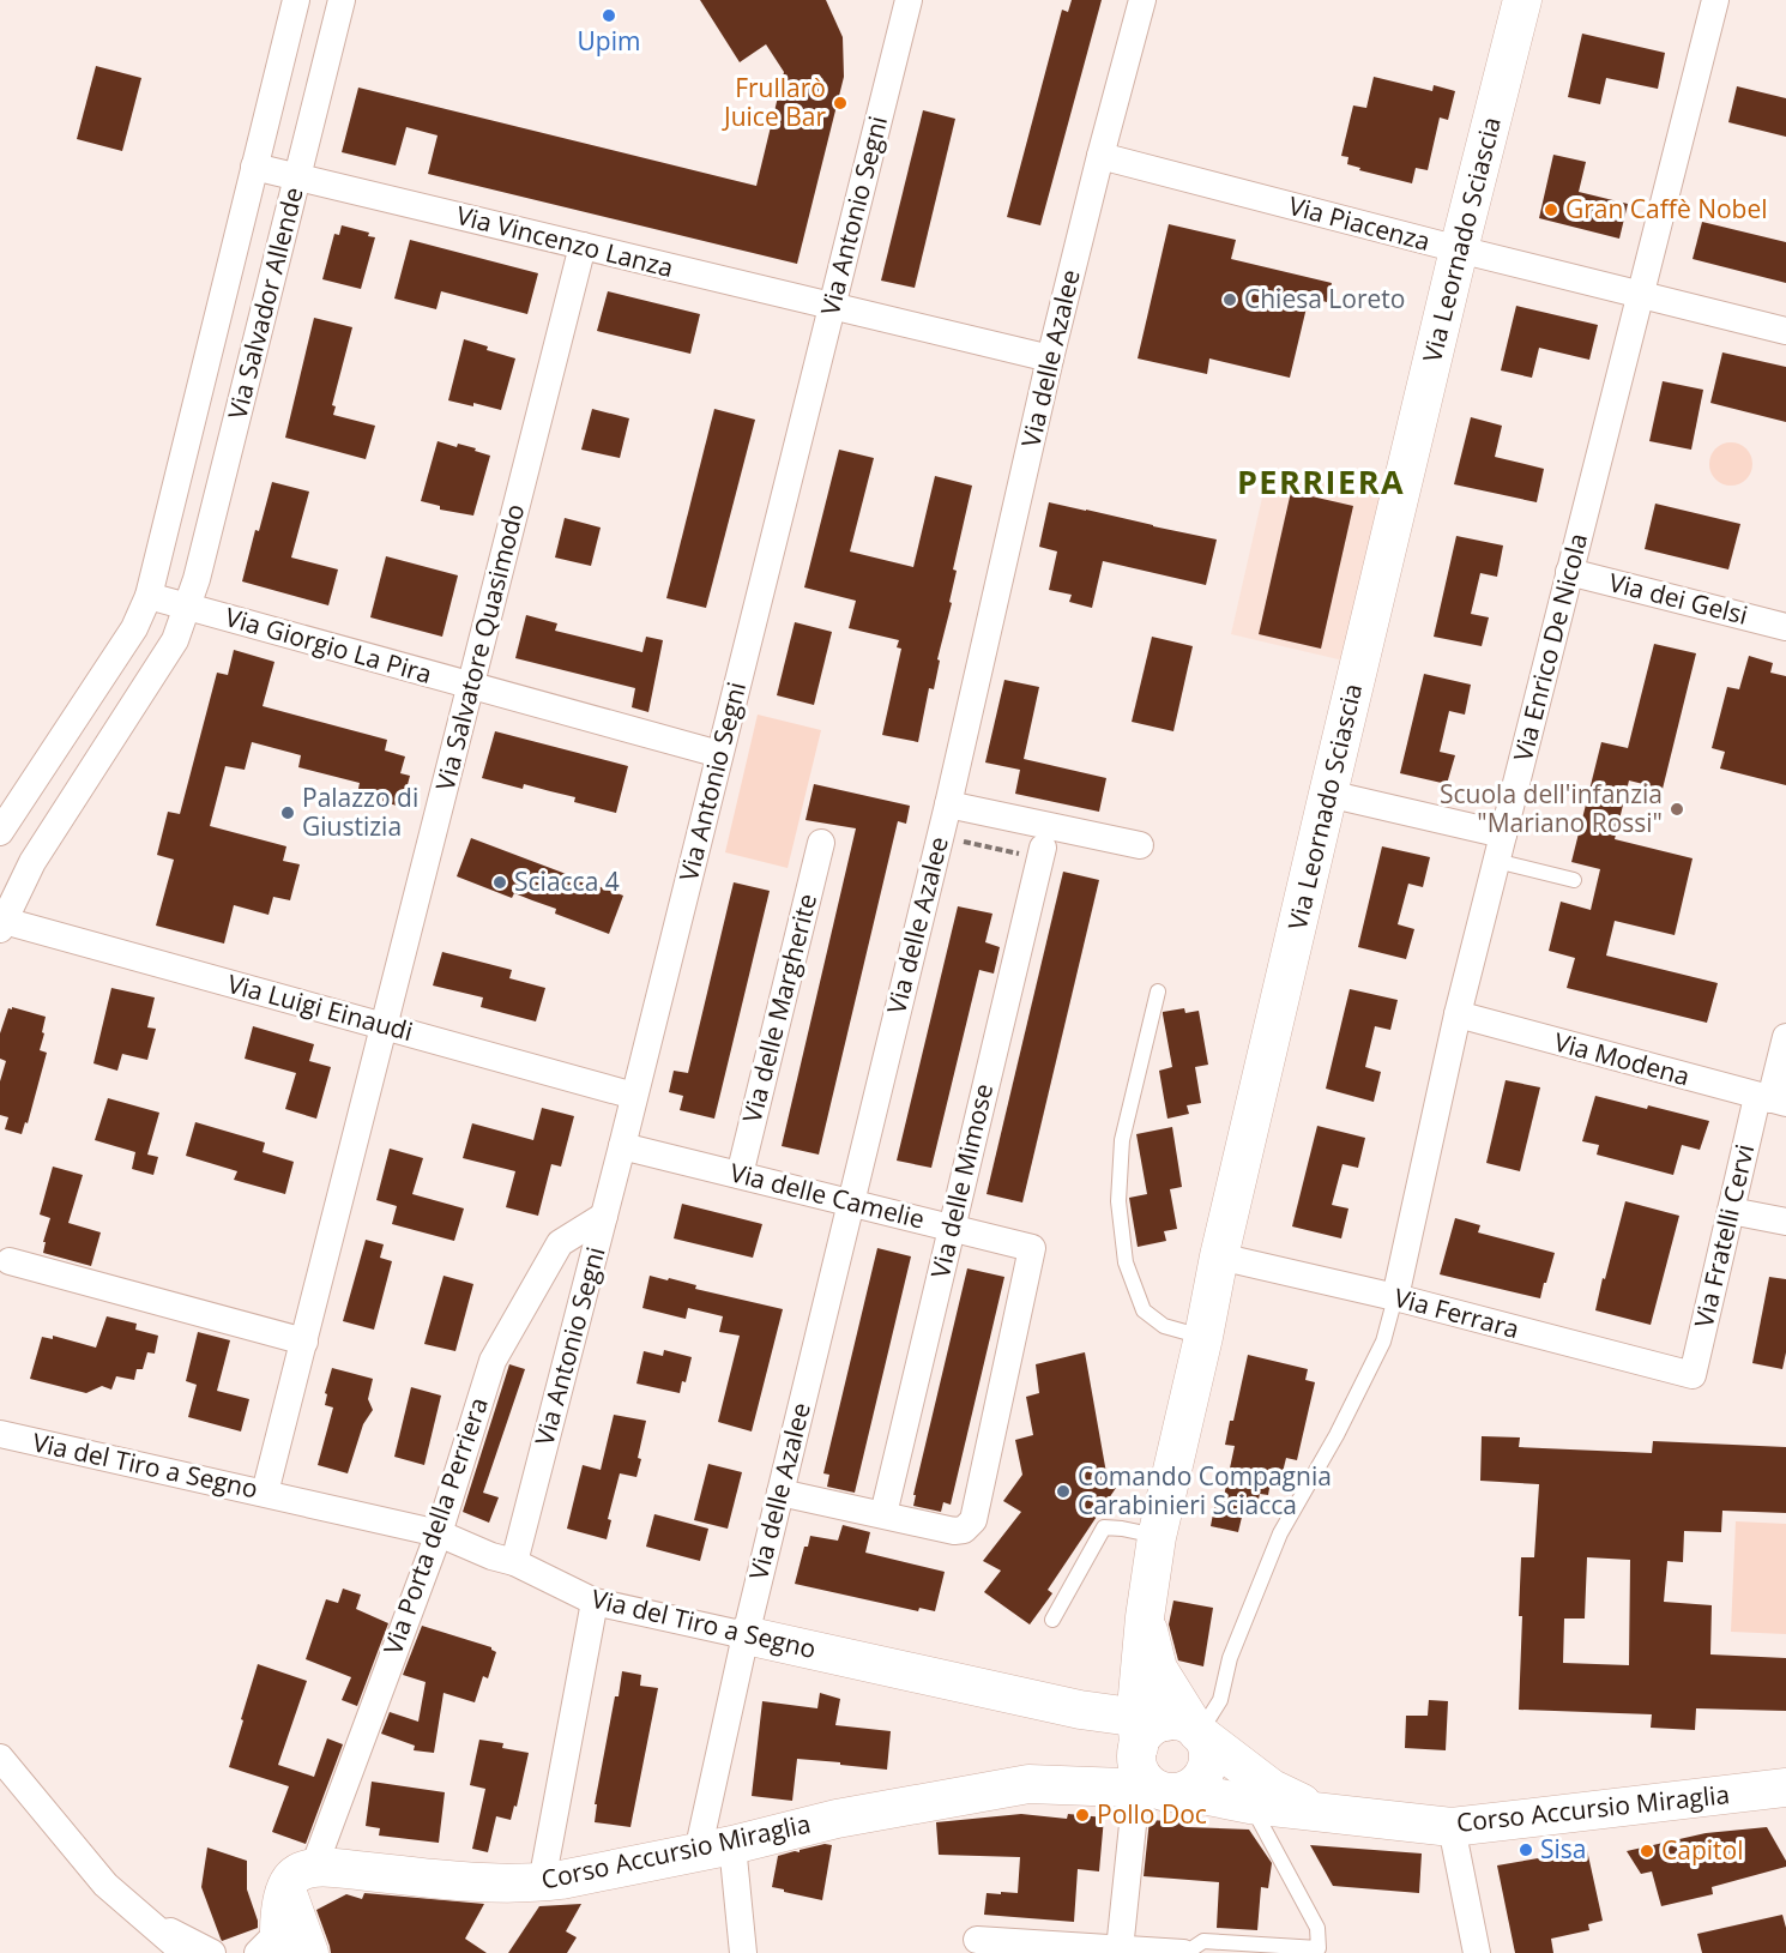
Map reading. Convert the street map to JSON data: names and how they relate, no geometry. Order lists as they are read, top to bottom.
{
  "streets": {
    "street": [
      "Via Antonio Segni",
      "Via Piacenza",
      "Via Leornado Sciascia",
      "Via Vincenzo Lanza",
      "Via Salvador Allende",
      "Via delle Azalee",
      "Via dei Gelsi",
      "Via Giorgio La Pira",
      "Via Salvatore Quasimodo",
      "Via Enrico De Nicola",
      "Via Luigi Einaudi",
      "Via delle Margherite",
      "Via Modena",
      "Via delle Mimose",
      "Via delle Camelie",
      "Via Fratelli Cervi",
      "Via Ferrara",
      "Via del Tiro a Segno",
      "Via Porta della Perriera",
      "Corso Accursio Miraglia"
    ]
  },
  "crossings": [
    ["Via Antonio Segni", "Via Vincenzo Lanza"],
    ["Via Antonio Segni", "Via Giorgio La Pira"],
    ["Via Antonio Segni", "Via Luigi Einaudi"],
    ["Via Antonio Segni", "Via delle Camelie"],
    ["Via Antonio Segni", "Via del Tiro a Segno"],
    ["Via Antonio Segni", "Via Porta della Perriera"],
    ["Via Piacenza", "Via Leornado Sciascia"],
    ["Via Piacenza", "Via delle Azalee"],
    ["Via Piacenza", "Via Enrico De Nicola"],
    ["Via Leornado Sciascia", "Via Ferrara"],
    ["Via Leornado Sciascia", "Via del Tiro a Segno"],
    ["Via Leornado Sciascia", "Corso Accursio Miraglia"],
    ["Via Vincenzo Lanza", "Via Salvador Allende"],
    ["Via Vincenzo Lanza", "Via delle Azalee"],
    ["Via Vincenzo Lanza", "Via Salvatore Quasimodo"],
    ["Via Salvador Allende", "Via Giorgio La Pira"],
    ["Via Salvador Allende", "Via Luigi Einaudi"],
    ["Via delle Azalee", "Via delle Camelie"],
    ["Via delle Azalee", "Via del Tiro a Segno"],
    ["Via delle Azalee", "Corso Accursio Miraglia"],
    ["Via dei Gelsi", "Via Enrico De Nicola"],
    ["Via Giorgio La Pira", "Via Salvatore Quasimodo"],
    ["Via Salvatore Quasimodo", "Via Luigi Einaudi"],
    ["Via Salvatore Quasimodo", "Via del Tiro a Segno"],
    ["Via Enrico De Nicola", "Via Modena"],
    ["Via Enrico De Nicola", "Via Ferrara"],
    ["Via delle Margherite", "Via delle Camelie"],
    ["Via Modena", "Via Fratelli Cervi"],
    ["Via delle Mimose", "Via delle Camelie"],
    ["Via Fratelli Cervi", "Via Ferrara"],
    ["Via del Tiro a Segno", "Via Porta della Perriera"],
    ["Via del Tiro a Segno", "Corso Accursio Miraglia"],
    ["Via Porta della Perriera", "Corso Accursio Miraglia"]
  ],
  "districts": ["PERRIERA"],
  "places": [
    "Upim",
    "Frullarò Juice Bar",
    "Gran Caffè Nobel",
    "Chiesa Loreto",
    "Scuola dell'infanzia \"Mariano Rossi\"",
    "Palazzo di Giustizia",
    "Sciacca 4",
    "Comando Compagnia Carabinieri Sciacca",
    "Pollo Doc",
    "Sisa",
    "Capitol"
  ]
}
